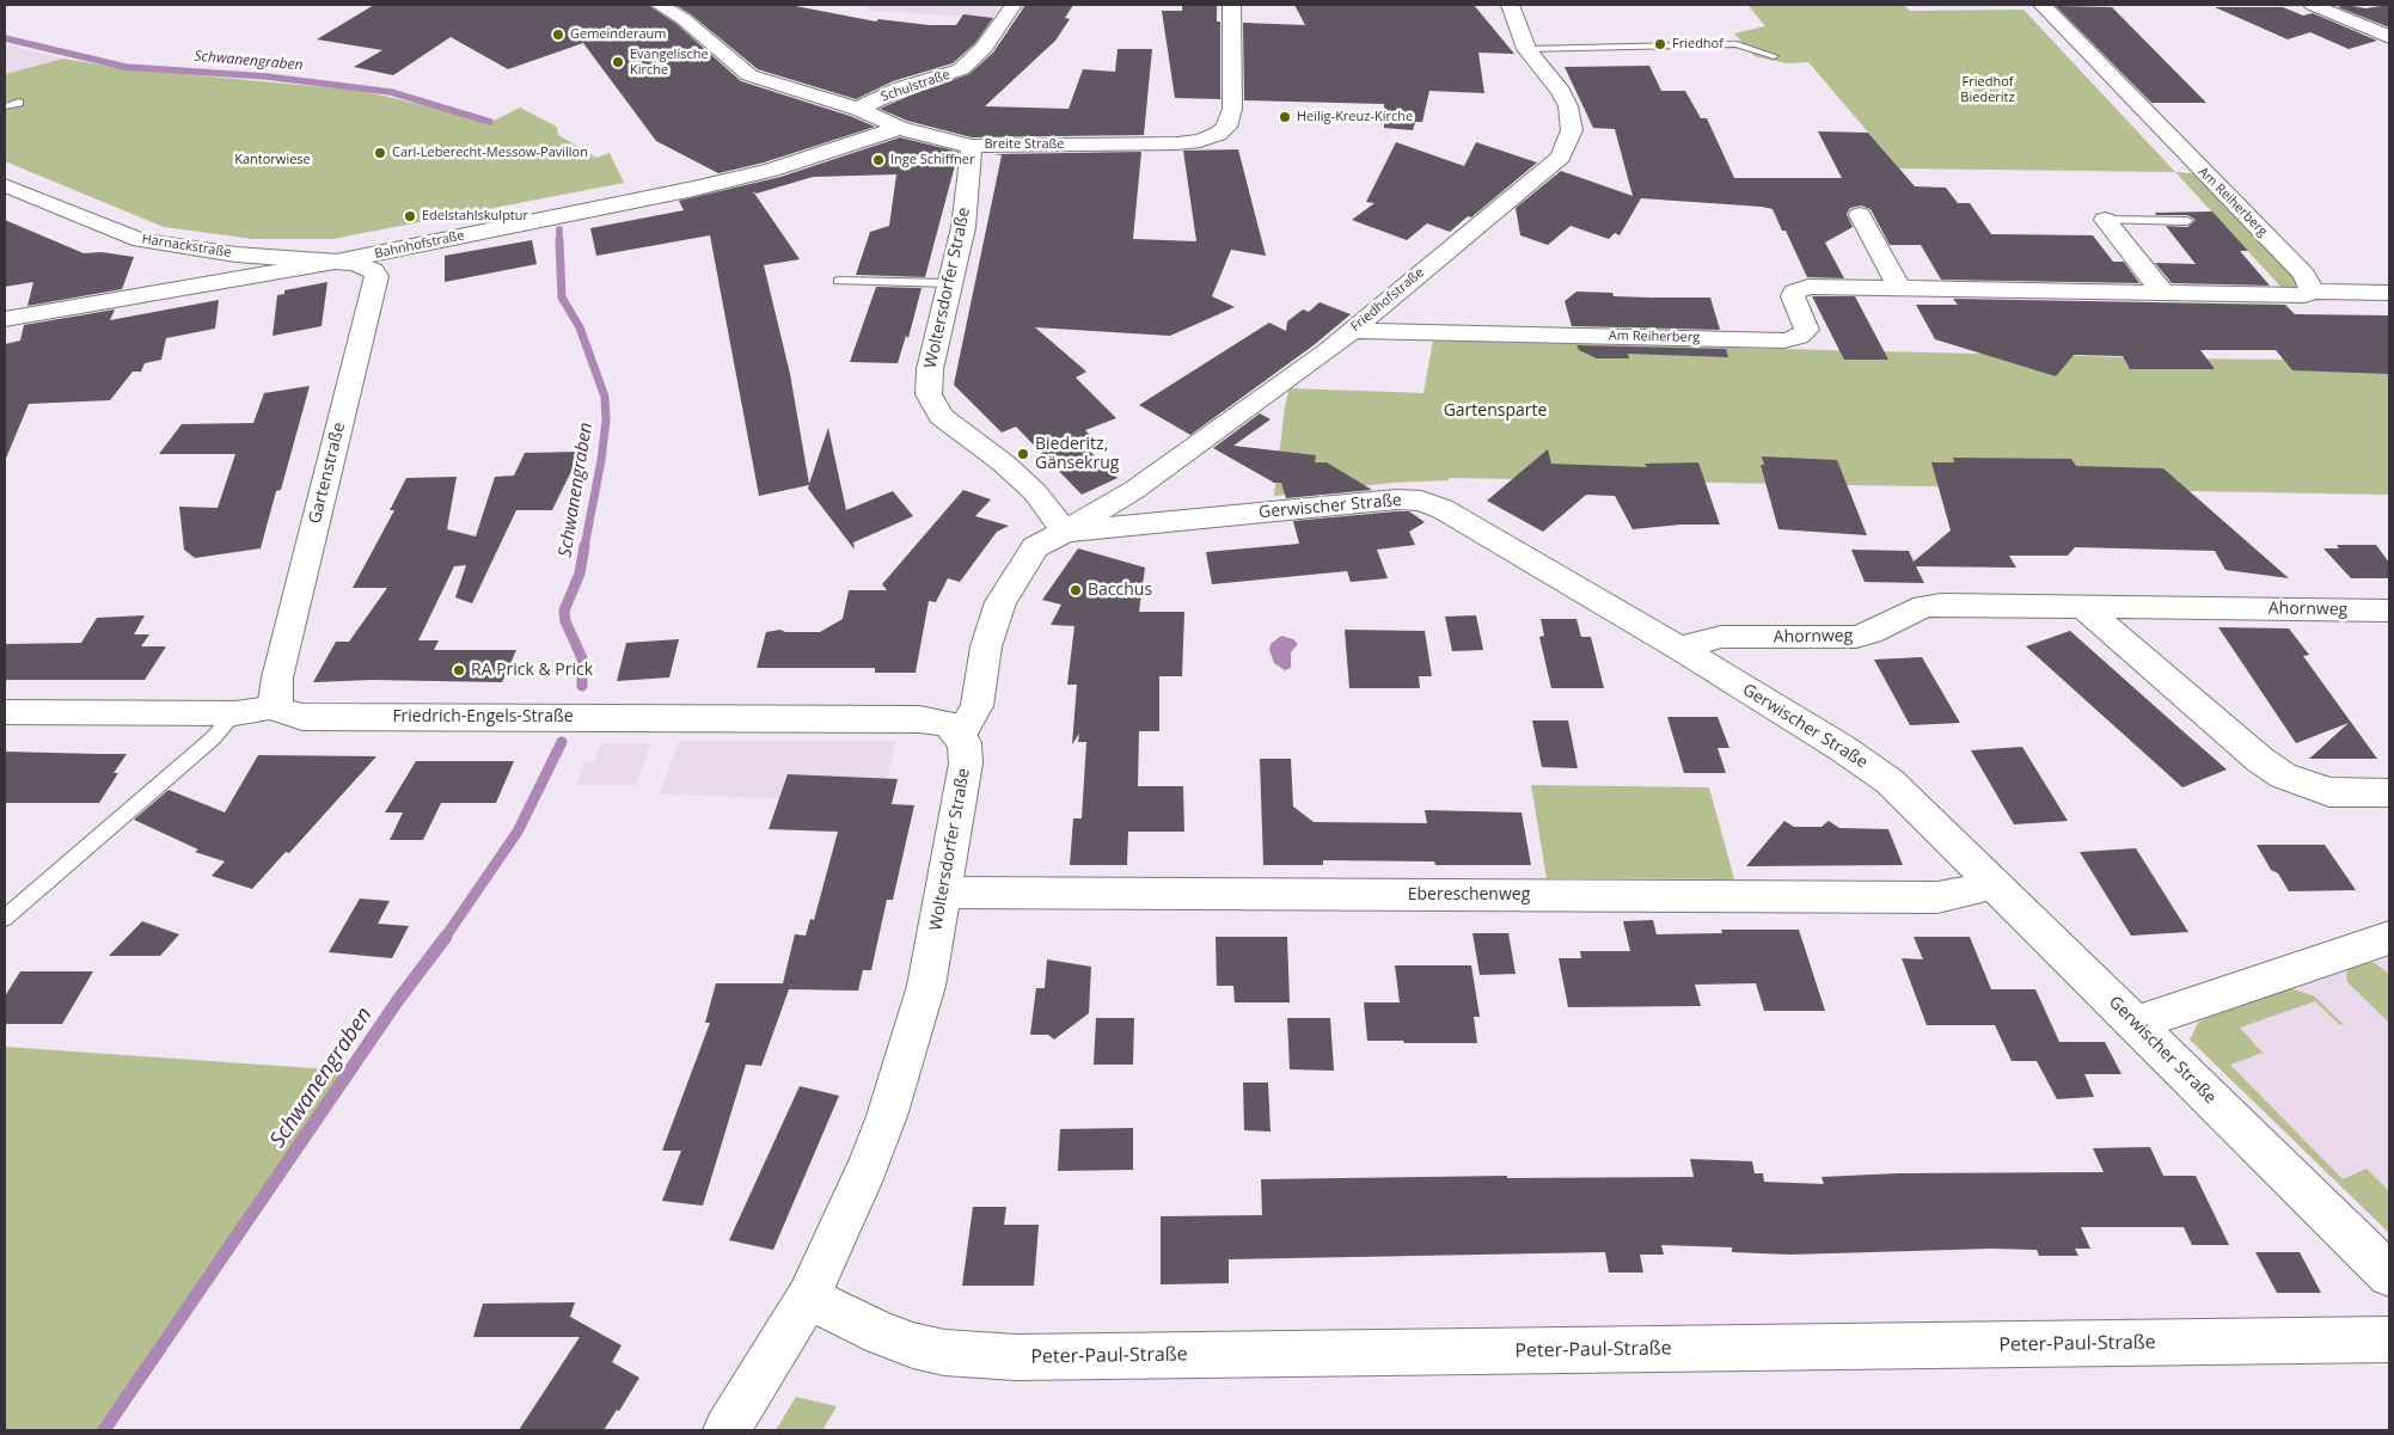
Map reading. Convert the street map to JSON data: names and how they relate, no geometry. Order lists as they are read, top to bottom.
{
  "streets": {
    "street": [
      "Schulstraße",
      "Breite Straße",
      "Am Reiherberg",
      "Bahnhofstraße",
      "Harnackstraße",
      "Woltersdorfer Straße",
      "Friedhofstraße",
      "Gartenstraße",
      "Gerwischer Straße",
      "Ahornweg",
      "Friedrich-Engels-Straße",
      "Ebereschenweg",
      "Peter-Paul-Straße"
    ]
  },
  "crossings": [
    ["Schulstraße", "Breite Straße"],
    ["Breite Straße", "Bahnhofstraße"],
    ["Breite Straße", "Woltersdorfer Straße"],
    ["Am Reiherberg", "Friedhofstraße"],
    ["Bahnhofstraße", "Harnackstraße"],
    ["Bahnhofstraße", "Gartenstraße"],
    ["Harnackstraße", "Gartenstraße"],
    ["Woltersdorfer Straße", "Friedhofstraße"],
    ["Woltersdorfer Straße", "Gerwischer Straße"],
    ["Woltersdorfer Straße", "Friedrich-Engels-Straße"],
    ["Woltersdorfer Straße", "Ebereschenweg"],
    ["Woltersdorfer Straße", "Peter-Paul-Straße"],
    ["Friedhofstraße", "Gerwischer Straße"],
    ["Gartenstraße", "Friedrich-Engels-Straße"],
    ["Gerwischer Straße", "Ahornweg"],
    ["Gerwischer Straße", "Ebereschenweg"]
  ],
  "water": ["Schwanengraben"],
  "parks": ["Friedhof Biederitz", "Kantorwiese", "Gartensparte"],
  "places": [
    "Gemeinderaum",
    "Friedhof",
    "Evangelische Kirche",
    "Heilig-Kreuz-Kirche",
    "Carl-Leberecht-Messow-Pavillon",
    "Inge Schiffner",
    "Edelstahlskulptur",
    "Biederitz, Gänsekrug",
    "Bacchus",
    "RA Prick & Prick"
  ]
}
